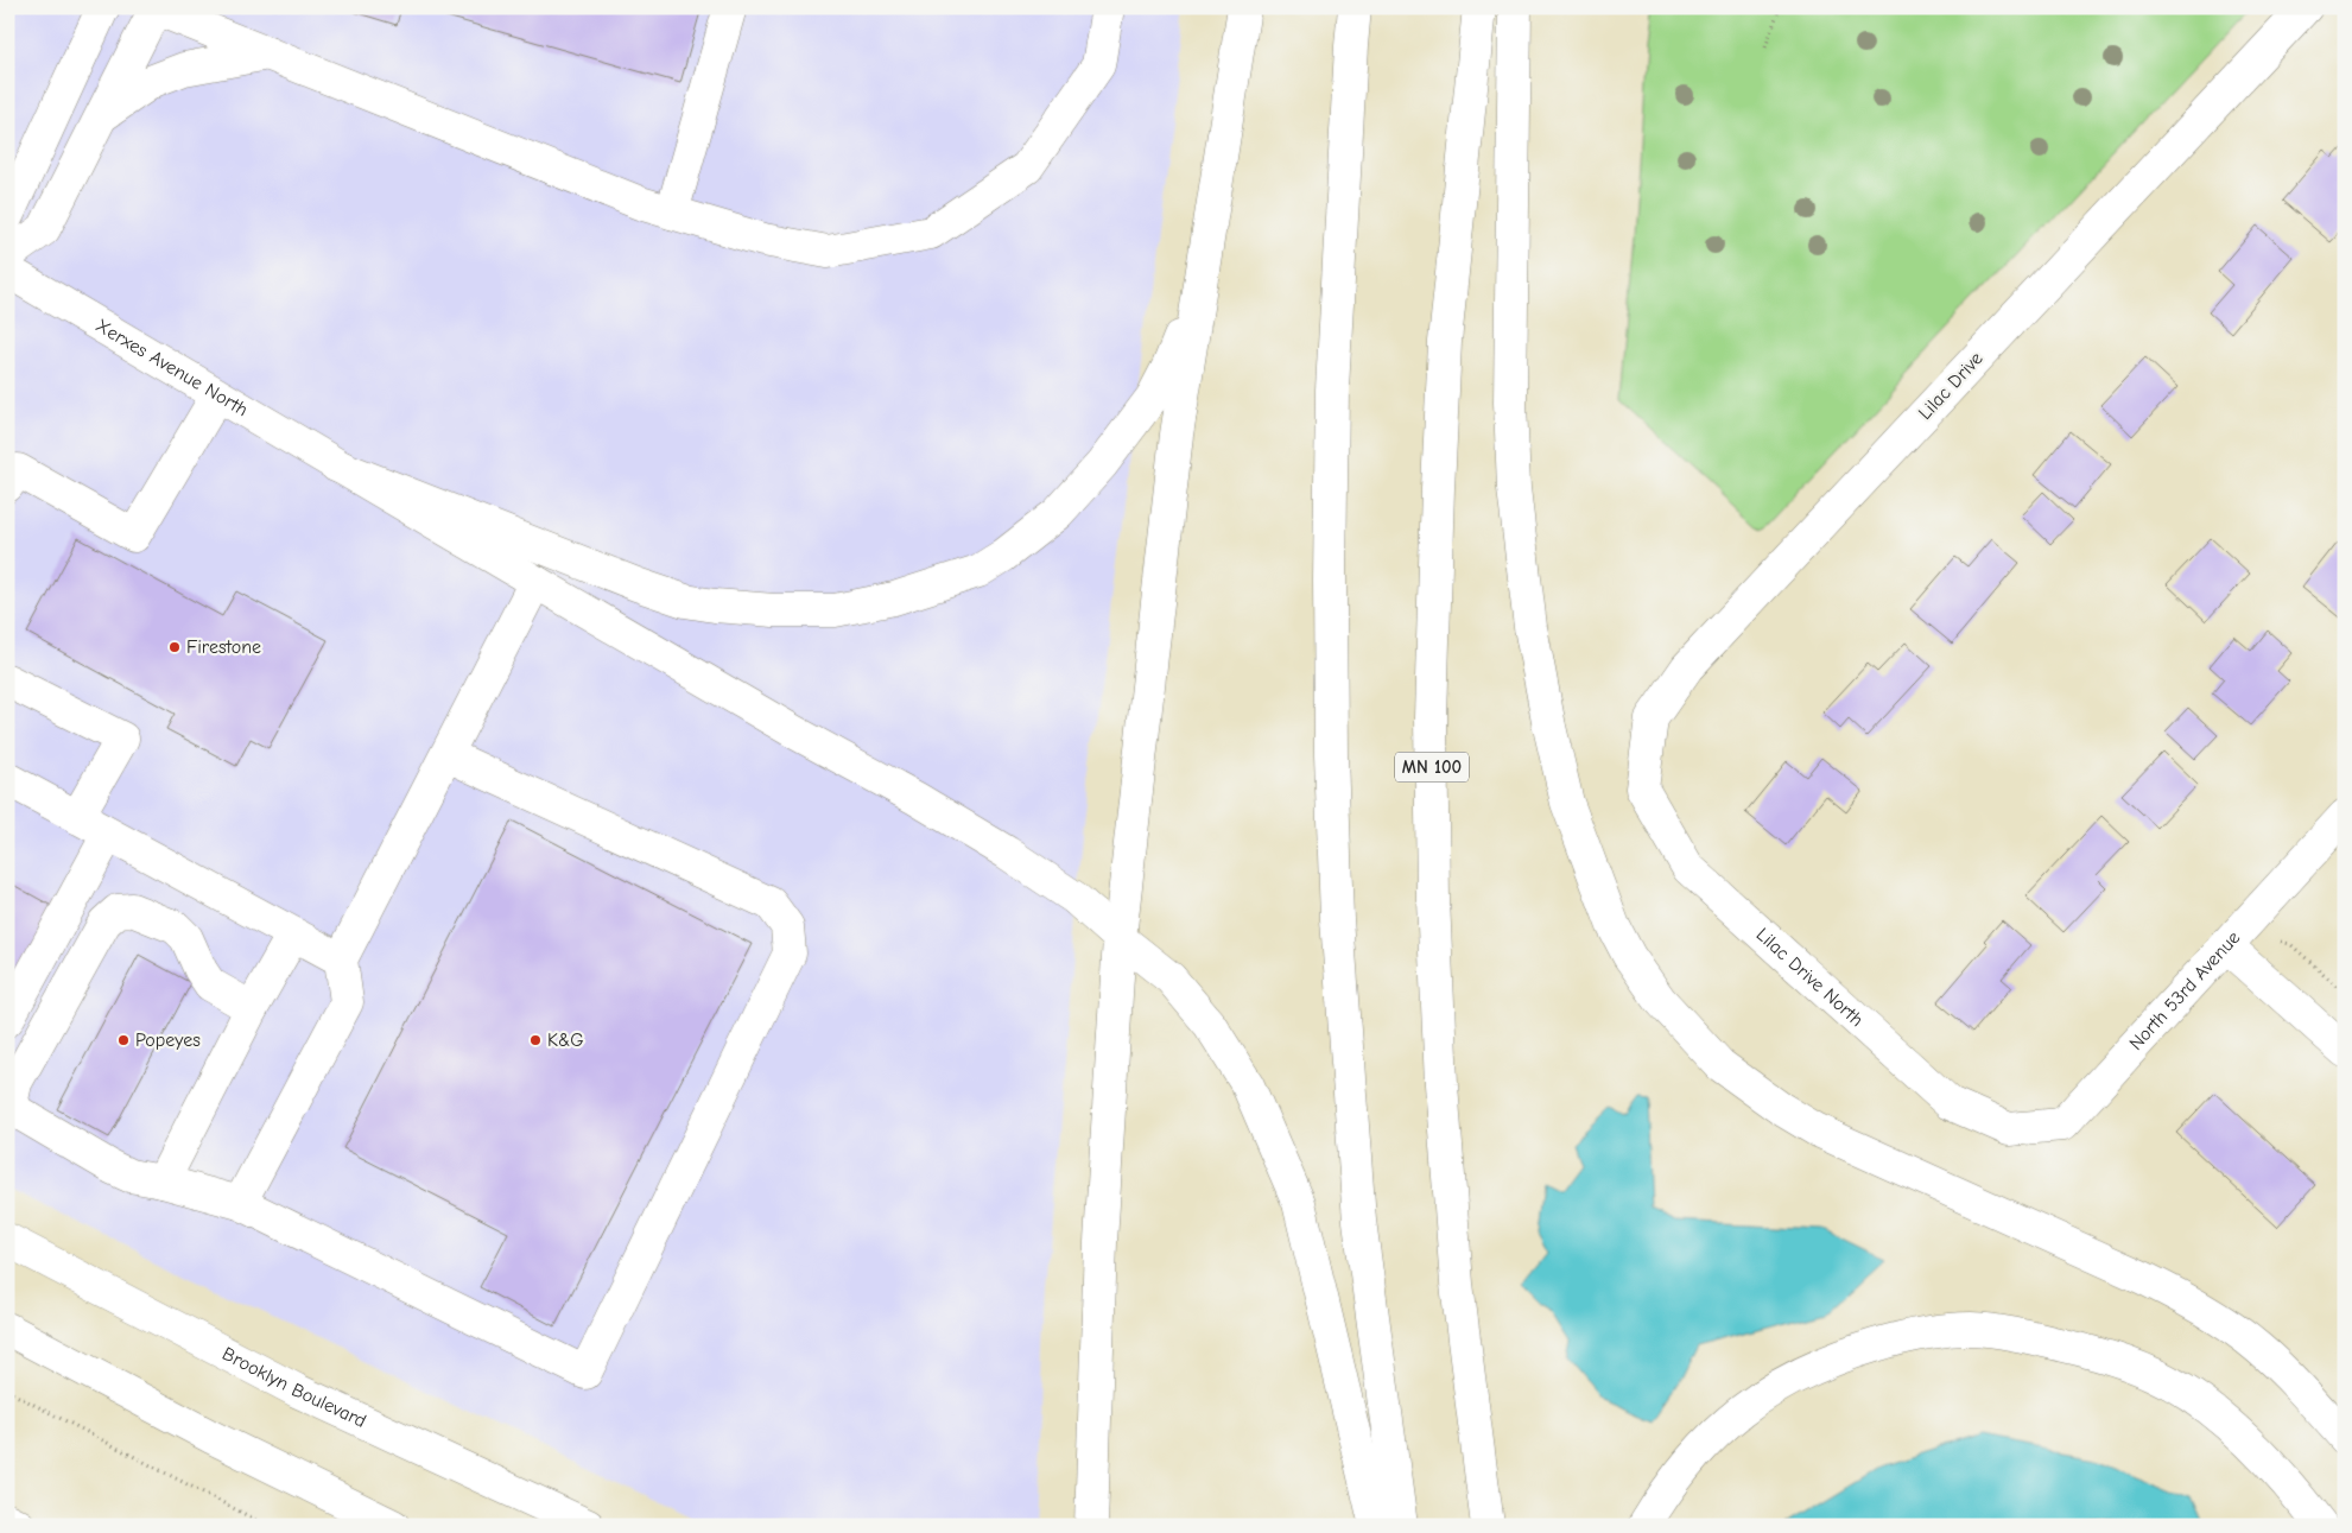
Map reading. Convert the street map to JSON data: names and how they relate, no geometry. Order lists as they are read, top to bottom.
{
  "streets": {
    "main road": [
      "Xerxes Avenue North",
      "Lilac Drive",
      "MN 100",
      "Lilac Drive North",
      "North 53rd Avenue",
      "Brooklyn Boulevard"
    ]
  },
  "crossings": [
    ["Lilac Drive", "Lilac Drive North"],
    ["Lilac Drive North", "North 53rd Avenue"]
  ],
  "places": ["Firestone", "Popeyes", "K&G"]
}
